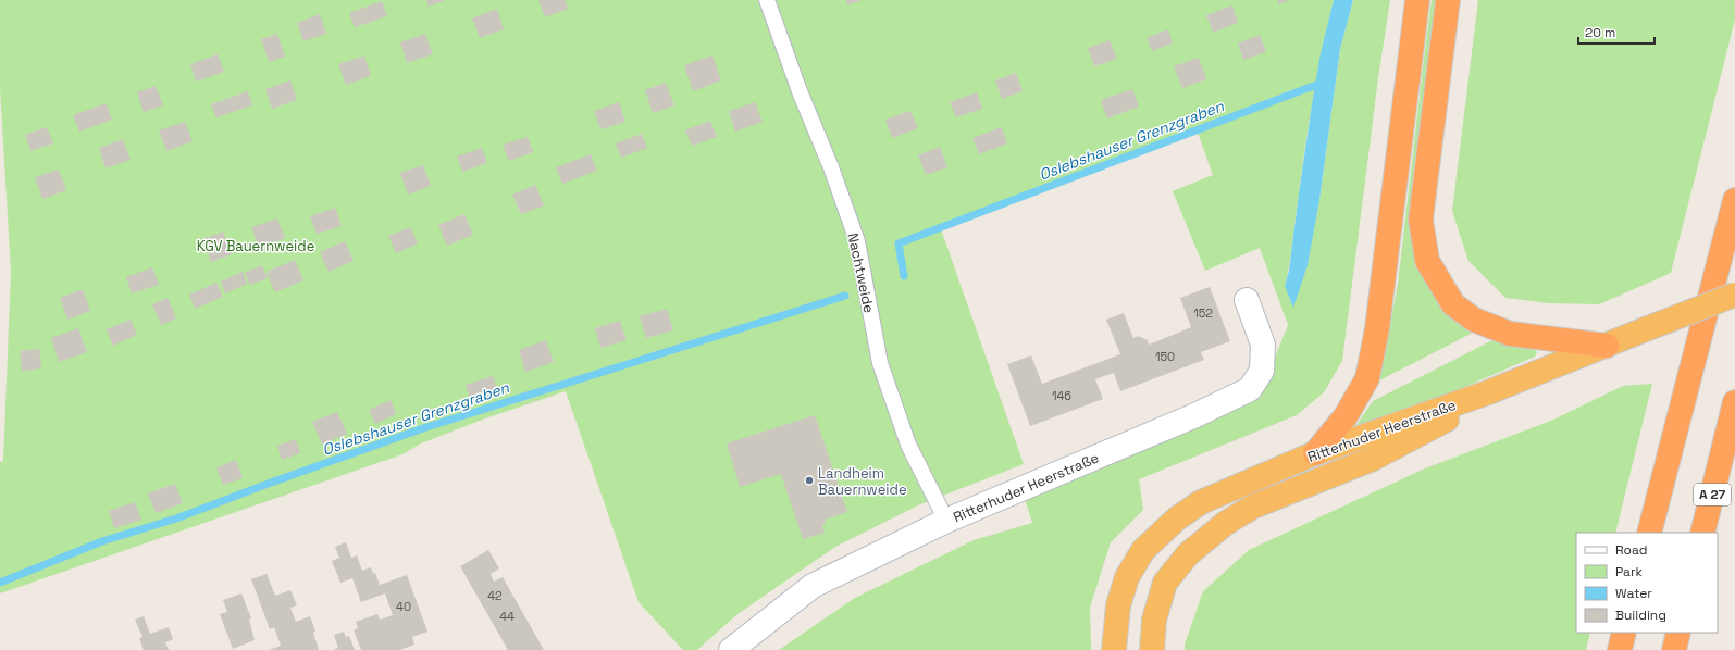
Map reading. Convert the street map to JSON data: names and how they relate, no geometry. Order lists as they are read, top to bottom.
{
  "streets": {
    "highway": ["Ritterhuder Heerstraße", "A 27"],
    "lane": ["Nachtweide"]
  },
  "crossings": [
    ["Nachtweide", "Ritterhuder Heerstraße"]
  ],
  "water": ["Oslebshauser Grenzgraben"],
  "parks": ["KGV Bauernweide"],
  "places": ["Landheim Bauernweide"],
  "house_numbers": [
    "152",
    "150",
    "146",
    "42",
    "40",
    "44"
  ],
  "legend": [
    "Road",
    "Park",
    "Water",
    "Building"
  ],
  "scale_bar": "20 m"
}
